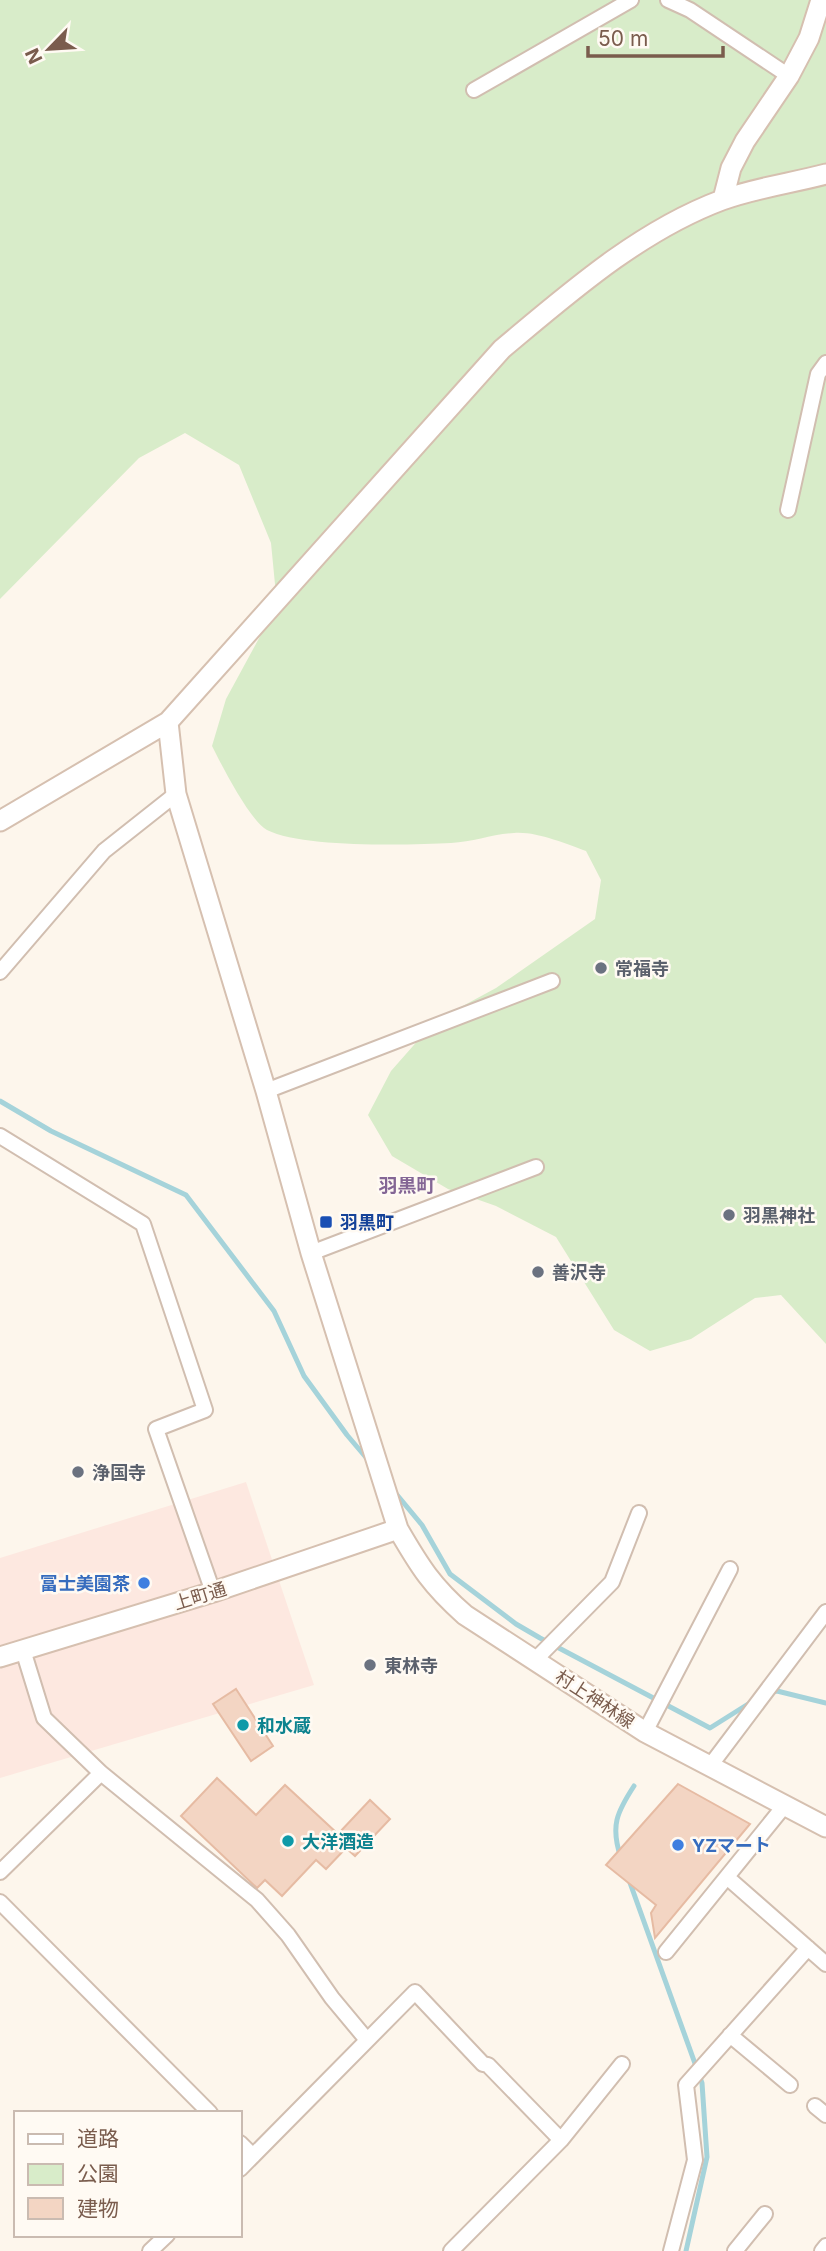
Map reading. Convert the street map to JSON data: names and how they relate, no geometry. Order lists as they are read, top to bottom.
{
  "streets": {
    "street": ["上町通", "村上神林線"]
  },
  "crossings": [
    ["上町通", "村上神林線"]
  ],
  "districts": ["羽黒町"],
  "places": {
    "other": [
      "常福寺",
      "羽黒神社",
      "善沢寺",
      "浄国寺",
      "冨士美園茶",
      "東林寺",
      "和水蔵",
      "大洋酒造",
      "YZマート"
    ],
    "transit": ["羽黒町"]
  },
  "legend": ["道路", "公園", "建物"],
  "scale_bar": "50 m",
  "north": "bottom left"
}
